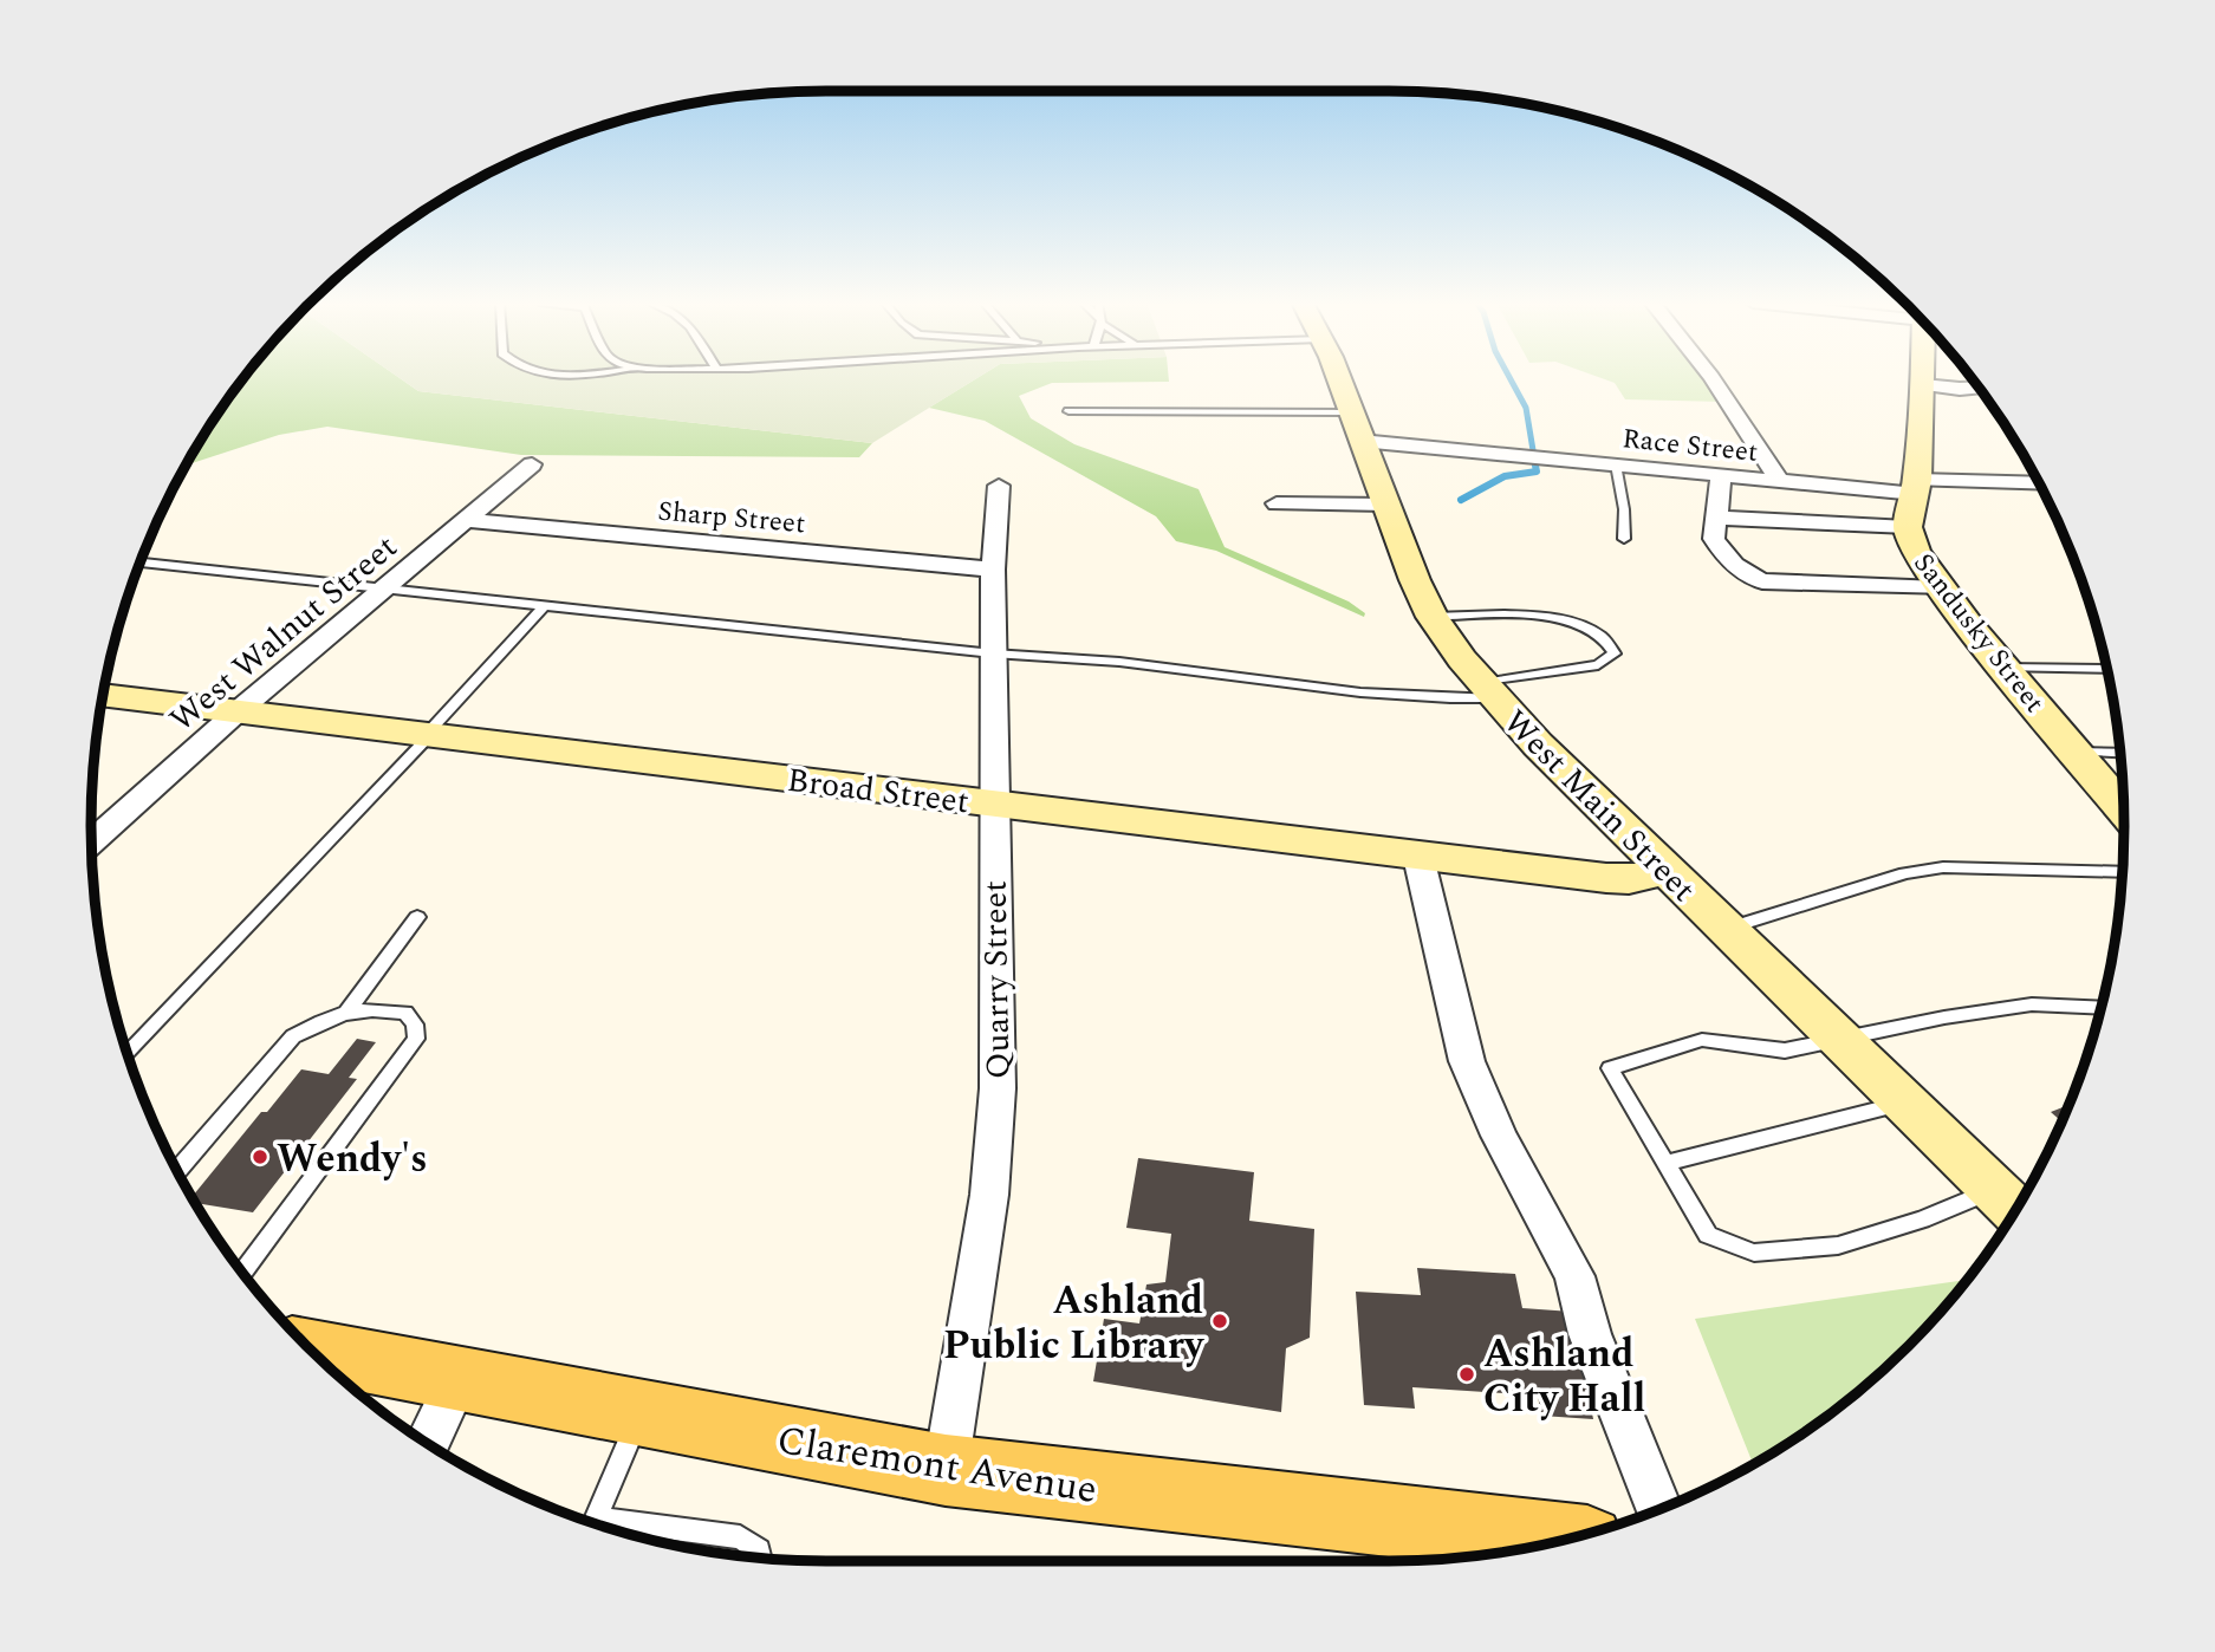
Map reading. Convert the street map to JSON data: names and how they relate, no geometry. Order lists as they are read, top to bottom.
{
  "streets": {
    "main road": ["Claremont Avenue"],
    "street": [
      "Race Street",
      "Sharp Street",
      "West Walnut Street",
      "Sandusky Street",
      "Broad Street",
      "West Main Street",
      "Quarry Street"
    ]
  },
  "crossings": [
    ["Race Street", "Sandusky Street"],
    ["Race Street", "West Main Street"],
    ["Sharp Street", "West Walnut Street"],
    ["Sharp Street", "Quarry Street"],
    ["West Walnut Street", "Broad Street"],
    ["Broad Street", "West Main Street"],
    ["Broad Street", "Quarry Street"],
    ["Quarry Street", "Claremont Avenue"]
  ],
  "places": ["Wendy's", "Ashland Public Library", "Ashland City Hall"]
}
